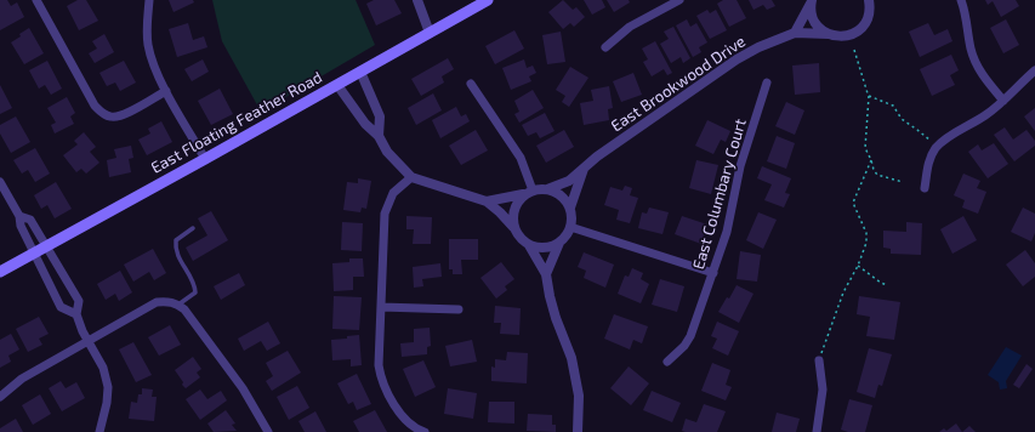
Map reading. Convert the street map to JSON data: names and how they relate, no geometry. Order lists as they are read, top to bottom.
{
  "streets": {
    "main road": ["East Floating Feather Road"],
    "street": ["East Brookwood Drive", "East Columbary Court"]
  }
}
